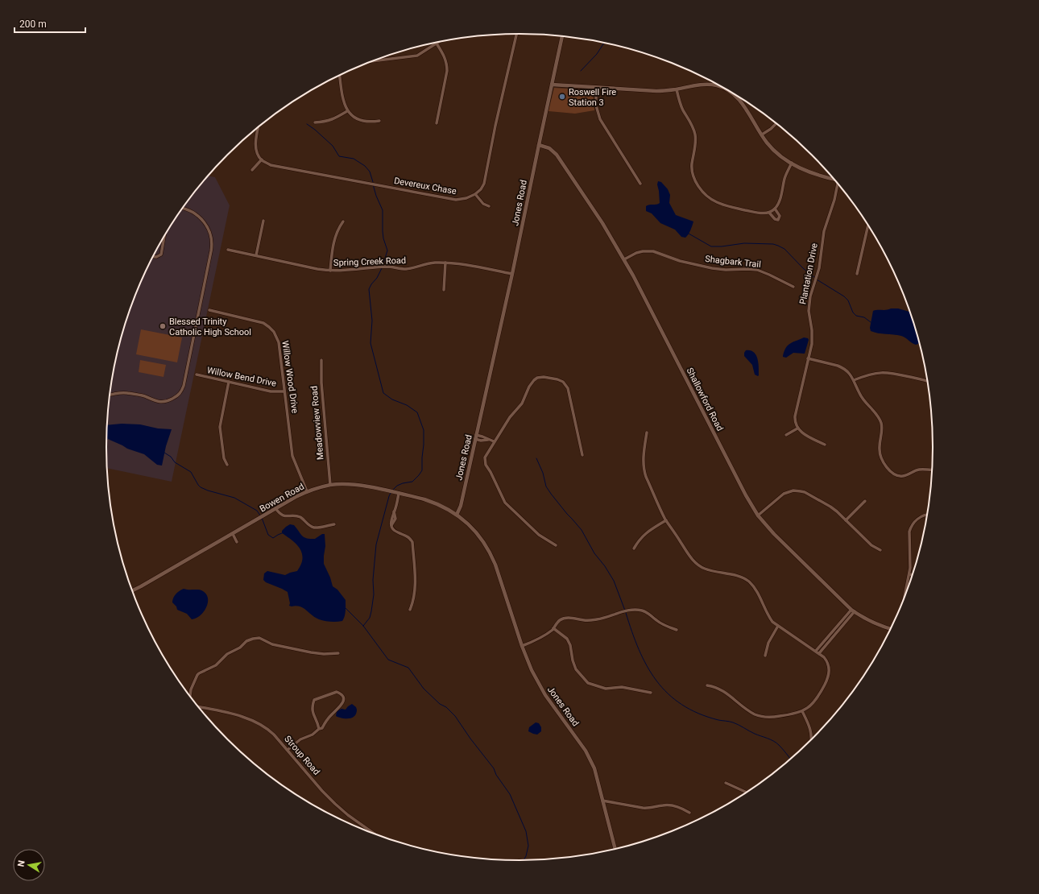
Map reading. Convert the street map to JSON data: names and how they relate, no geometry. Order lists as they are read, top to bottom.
{
  "streets": {
    "street": [
      "Devereux Chase",
      "Jones Road",
      "Spring Creek Road",
      "Shagbark Trail",
      "Plantation Drive",
      "Willow Bend Drive",
      "Willow Wood Drive",
      "Shallowford Road",
      "Meadowview Road",
      "Bowen Road",
      "Stroup Road"
    ]
  },
  "crossings": [
    ["Jones Road", "Spring Creek Road"],
    ["Jones Road", "Shallowford Road"],
    ["Jones Road", "Bowen Road"],
    ["Shagbark Trail", "Shallowford Road"],
    ["Willow Bend Drive", "Willow Wood Drive"],
    ["Willow Wood Drive", "Bowen Road"],
    ["Meadowview Road", "Bowen Road"]
  ],
  "places": ["Roswell Fire Station 3", "Blessed Trinity Catholic High School"],
  "scale_bar": "200 m",
  "north": "left"
}
